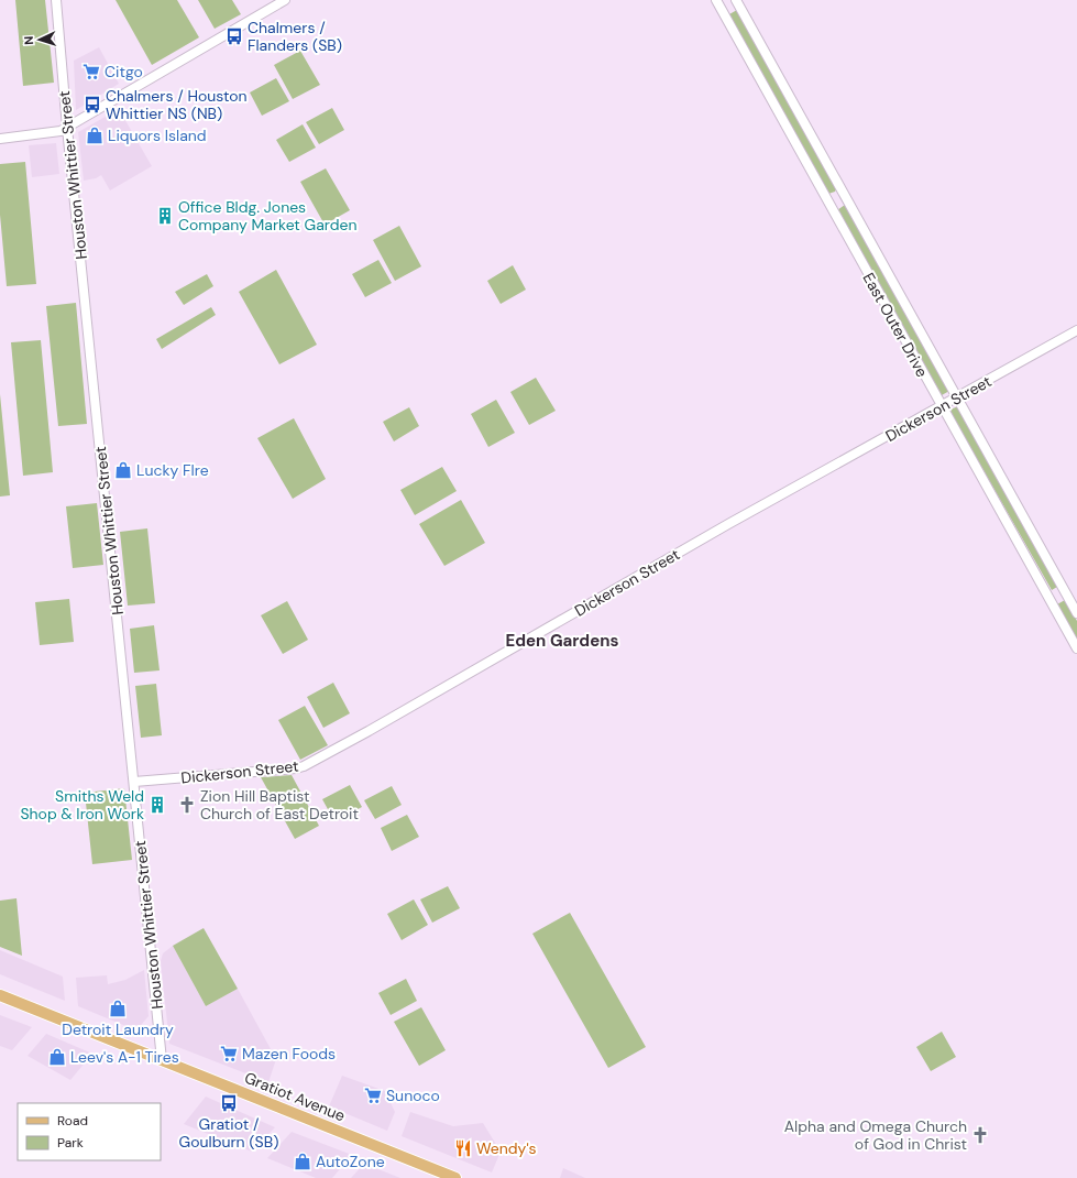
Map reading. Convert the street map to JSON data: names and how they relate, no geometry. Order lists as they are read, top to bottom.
{
  "streets": {
    "main road": ["Gratiot Avenue"],
    "street": ["Houston Whittier Street", "East Outer Drive", "Dickerson Street"]
  },
  "crossings": [
    ["Houston Whittier Street", "Dickerson Street"],
    ["Houston Whittier Street", "Gratiot Avenue"],
    ["East Outer Drive", "Dickerson Street"]
  ],
  "districts": ["Eden Gardens"],
  "places": {
    "bus stop": ["Chalmers / Flanders (SB)", "Chalmers / Houston Whittier NS (NB)", "Gratiot / Goulburn (SB)"],
    "supermarket": ["Citgo", "Mazen Foods", "Sunoco"],
    "shop": [
      "Liquors Island",
      "Lucky FIre",
      "Detroit Laundry",
      "Leev's A-1 Tires",
      "AutoZone"
    ],
    "building": ["Office Bldg. Jones Company Market Garden", "Smiths Weld Shop & Iron Work"],
    "church": ["Zion Hill Baptist Church of East Detroit", "Alpha and Omega Church of God in Christ"],
    "restaurant": ["Wendy's"]
  },
  "legend": ["Road", "Park"],
  "north": "left"
}
